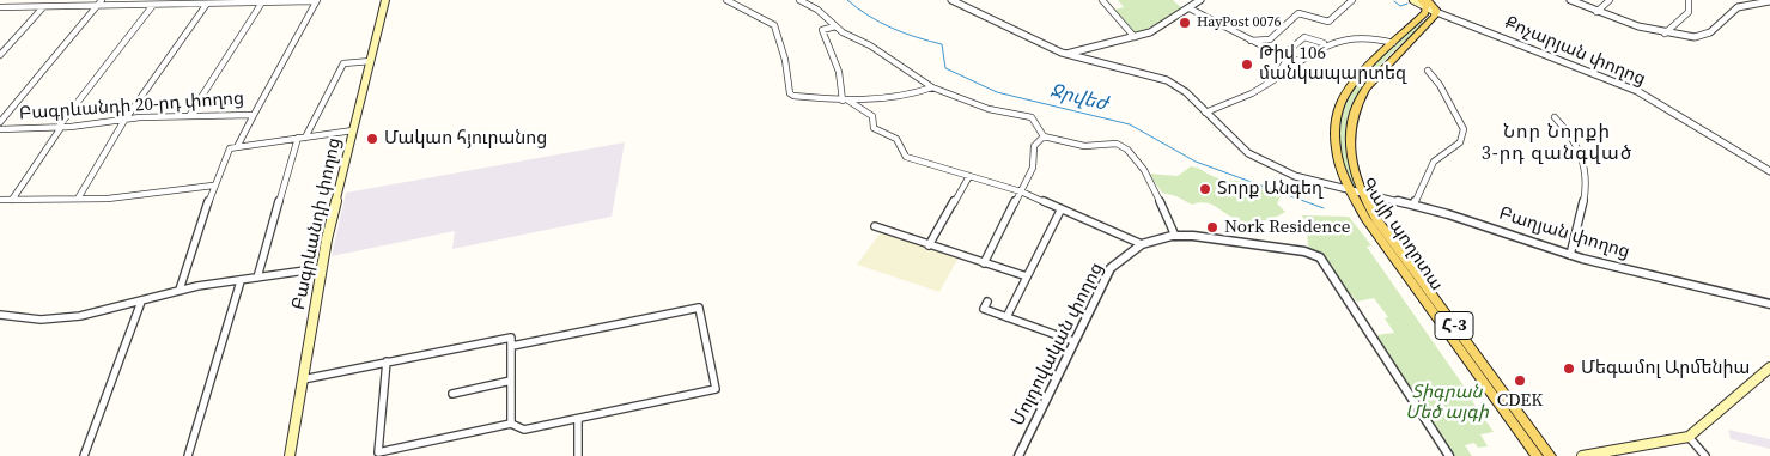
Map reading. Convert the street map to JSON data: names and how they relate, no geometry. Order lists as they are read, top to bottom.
{
  "streets": {
    "main road": ["Բագրևանդի փողոց", "Գայի պողոտա", "Հ-3"],
    "street": [
      "Քոչարյան փողոց",
      "Բագրևանդի 20-րդ փողոց",
      "Բաղյան փողոց",
      "Մոլդովական փողոց"
    ]
  },
  "crossings": [
    ["Քոչարյան փողոց", "Գայի պողոտա"],
    ["Բաղյան փողոց", "Գայի պողոտա"]
  ],
  "districts": ["Նոր Նորքի 3-րդ զանգված"],
  "water": ["Ջրվեժ"],
  "parks": ["Տիգրան Մեծ այգի"],
  "places": [
    "HayPost 0076",
    "Թիվ 106 մանկապարտեզ",
    "Մակաո հյուրանոց",
    "Տորք Անգեղ",
    "Nork Residence",
    "Մեգամոլ Արմենիա",
    "CDEK"
  ]
}
